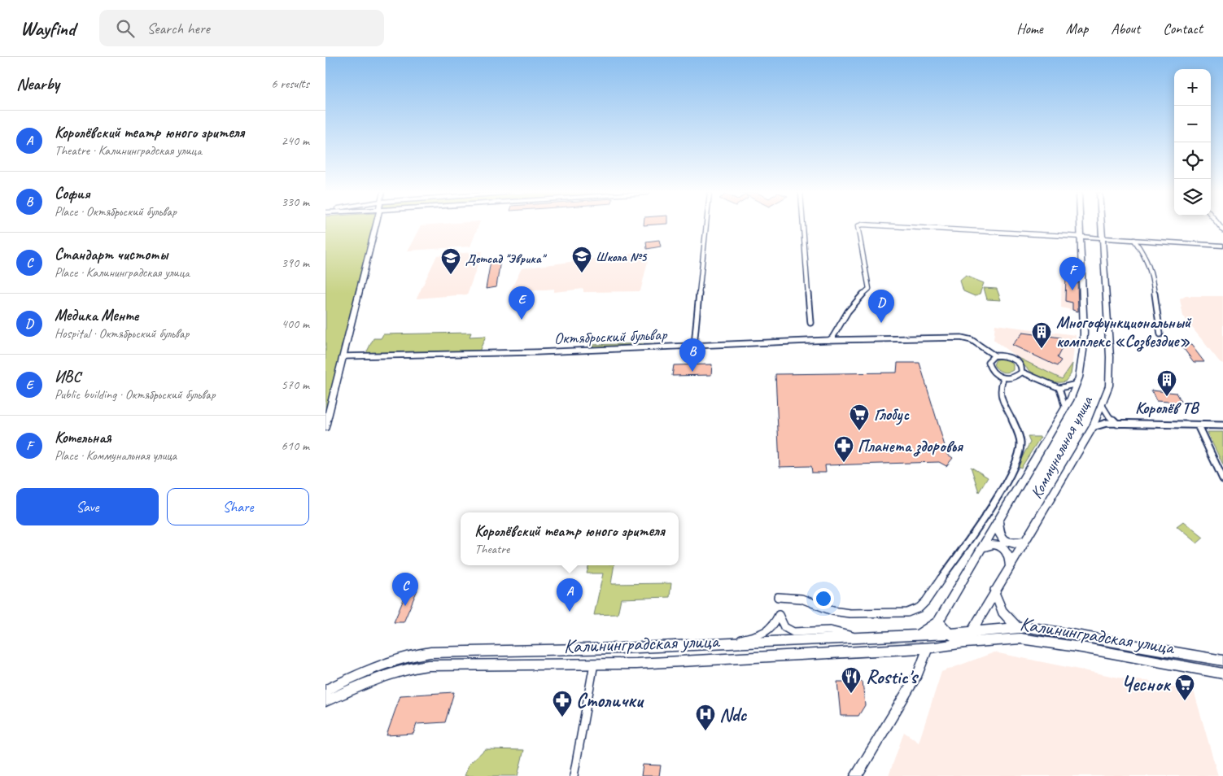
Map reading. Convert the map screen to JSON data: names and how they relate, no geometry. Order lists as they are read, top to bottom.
{
  "streets": {
    "main road": ["Коммунальная улица", "Калининградская улица"],
    "street": ["Октябрьский бульвар"]
  },
  "crossings": [
    ["Октябрьский бульвар", "Коммунальная улица"],
    ["Коммунальная улица", "Калининградская улица"]
  ],
  "places": {
    "school or university": ["Школа №5", "Детсад \"Эврика\""],
    "building": ["Многофункциональный комплекс «Созвездие»", "Королёв ТВ"],
    "supermarket": ["Глобус", "Чеснок"],
    "pharmacy": ["Планета здоровья", "Столички"],
    "restaurant": ["Rostic's"],
    "hospital": ["Ndc"]
  },
  "page": {
    "header": "Wayfind",
    "search": "Search here",
    "nav": [
      "Home",
      "Map",
      "About",
      "Contact"
    ],
    "heading": ["Nearby", "6 results"],
    "map_buttons": ["+", "−"],
    "list": [
      {
        "mark": "A",
        "name": "Королёвский театр юного зрителя",
        "note": "Theatre · Калининградская улица",
        "value": "240 m"
      },
      {
        "mark": "B",
        "name": "София",
        "note": "Place · Октябрьский бульвар",
        "value": "330 m"
      },
      {
        "mark": "C",
        "name": "Стандарт чистоты",
        "note": "Place · Калининградская улица",
        "value": "390 m"
      },
      {
        "mark": "D",
        "name": "Медика Менте",
        "note": "Hospital · Октябрьский бульвар",
        "value": "400 m"
      },
      {
        "mark": "E",
        "name": "ИВС",
        "note": "Public building · Октябрьский бульвар",
        "value": "570 m"
      },
      {
        "mark": "F",
        "name": "Котельная",
        "note": "Place · Коммунальная улица",
        "value": "610 m"
      }
    ],
    "pins": [
      "F",
      "E",
      "D",
      "B",
      "C",
      "A"
    ],
    "buttons": ["Save", "Share"],
    "popup": ["Королёвский театр юного зрителя", "Theatre"]
  }
}
